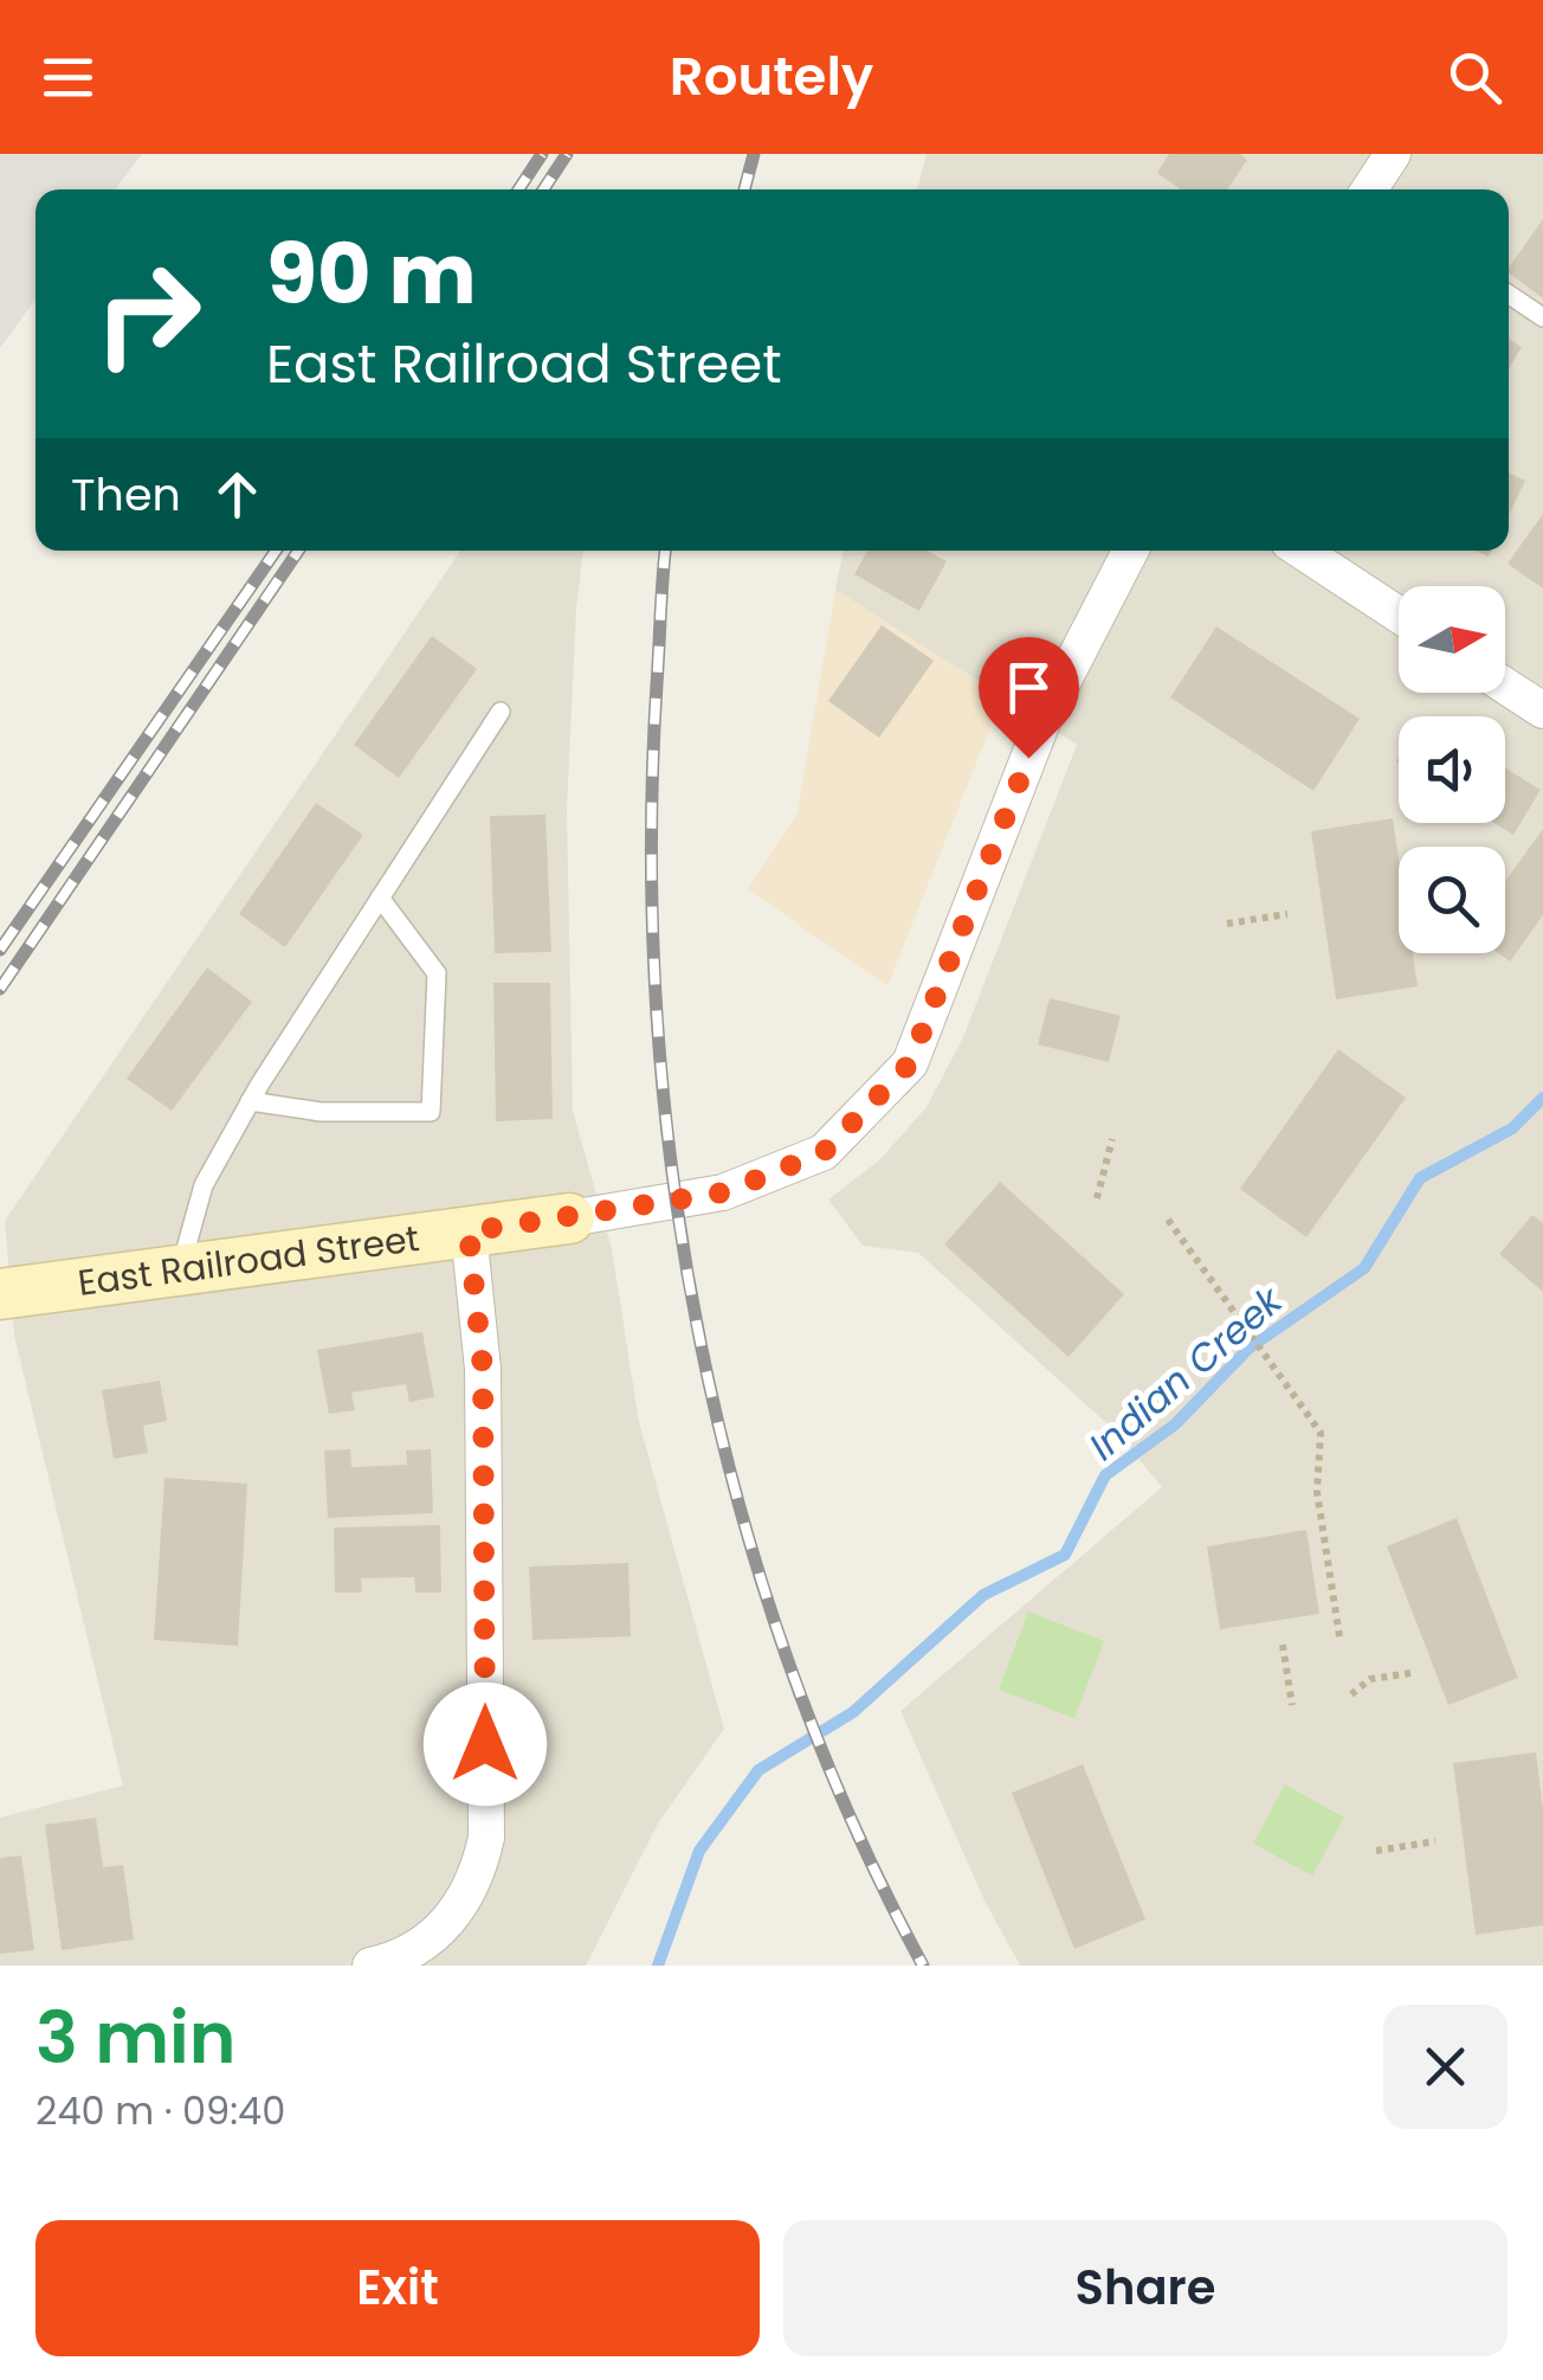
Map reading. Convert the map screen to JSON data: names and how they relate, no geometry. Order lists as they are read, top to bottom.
{
  "streets": {
    "street": ["East Railroad Street"]
  },
  "water": ["Indian Creek"],
  "north": "right",
  "page": {
    "header": "Routely",
    "turn": ["90 m", "East Railroad Street"],
    "then": "Then",
    "heading": ["3 min", "240 m · 09:40"],
    "buttons": ["Exit", "Share"]
  }
}
